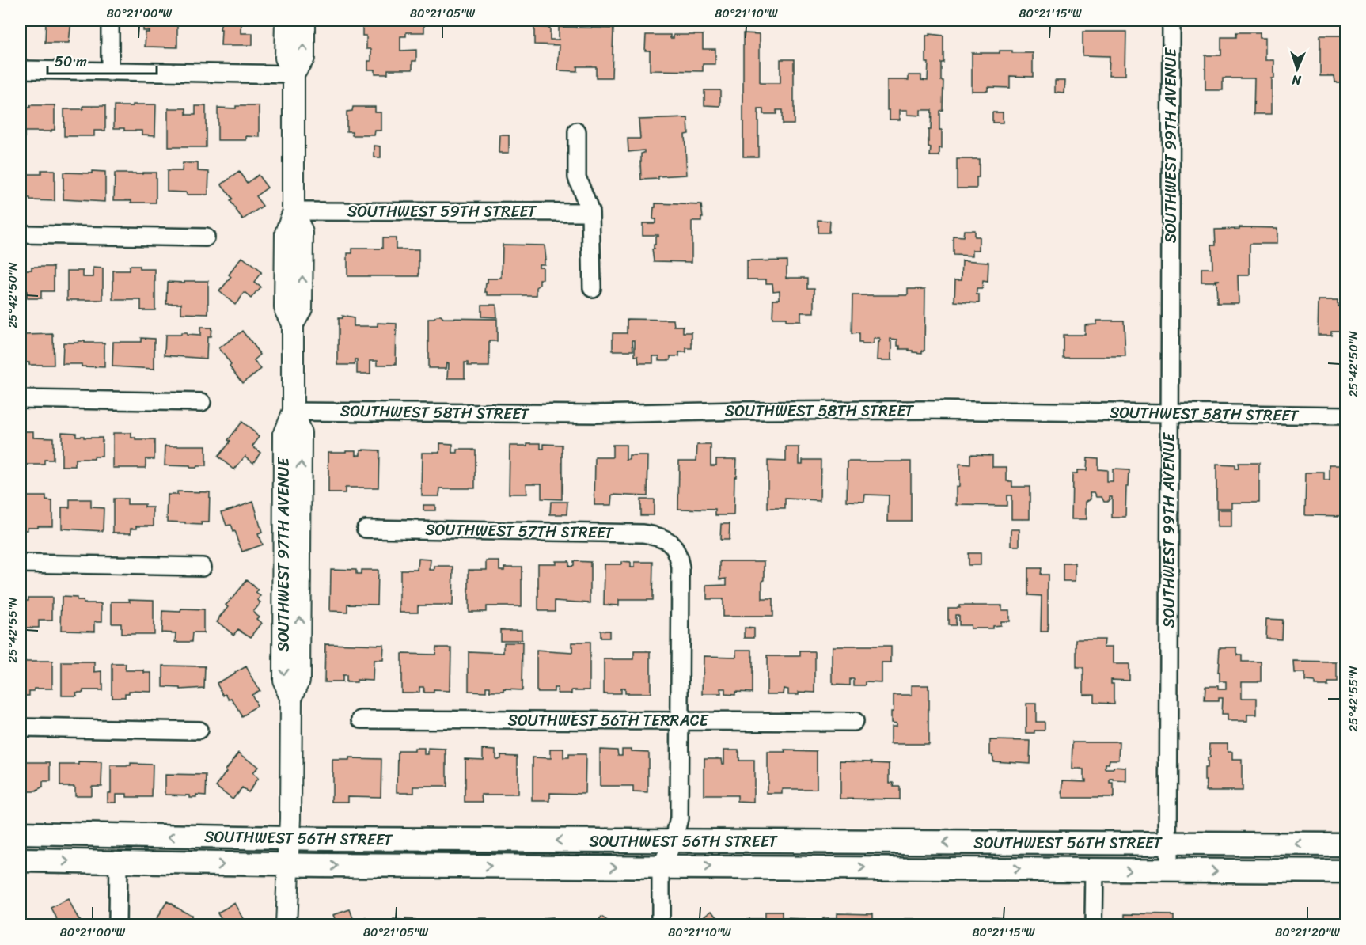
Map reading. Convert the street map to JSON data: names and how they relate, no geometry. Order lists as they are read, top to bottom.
{
  "streets": {
    "main road": ["SOUTHWEST 56TH STREET"],
    "street": [
      "SOUTHWEST 99TH AVENUE",
      "SOUTHWEST 59TH STREET",
      "SOUTHWEST 58TH STREET",
      "SOUTHWEST 57TH STREET",
      "SOUTHWEST 97TH AVENUE",
      "SOUTHWEST 56TH TERRACE"
    ]
  },
  "crossings": [
    ["SOUTHWEST 99TH AVENUE", "SOUTHWEST 58TH STREET"],
    ["SOUTHWEST 99TH AVENUE", "SOUTHWEST 56TH STREET"],
    ["SOUTHWEST 59TH STREET", "SOUTHWEST 97TH AVENUE"],
    ["SOUTHWEST 58TH STREET", "SOUTHWEST 97TH AVENUE"],
    ["SOUTHWEST 57TH STREET", "SOUTHWEST 56TH TERRACE"],
    ["SOUTHWEST 97TH AVENUE", "SOUTHWEST 56TH STREET"]
  ],
  "scale_bar": "50 m",
  "north": "bottom",
  "coordinates": [
    "80°21'00\"W",
    "80°21'05\"W",
    "80°21'10\"W",
    "80°21'15\"W",
    "25°42'50\"N",
    "25°42'55\"N",
    "80°21'20\"W"
  ]
}
